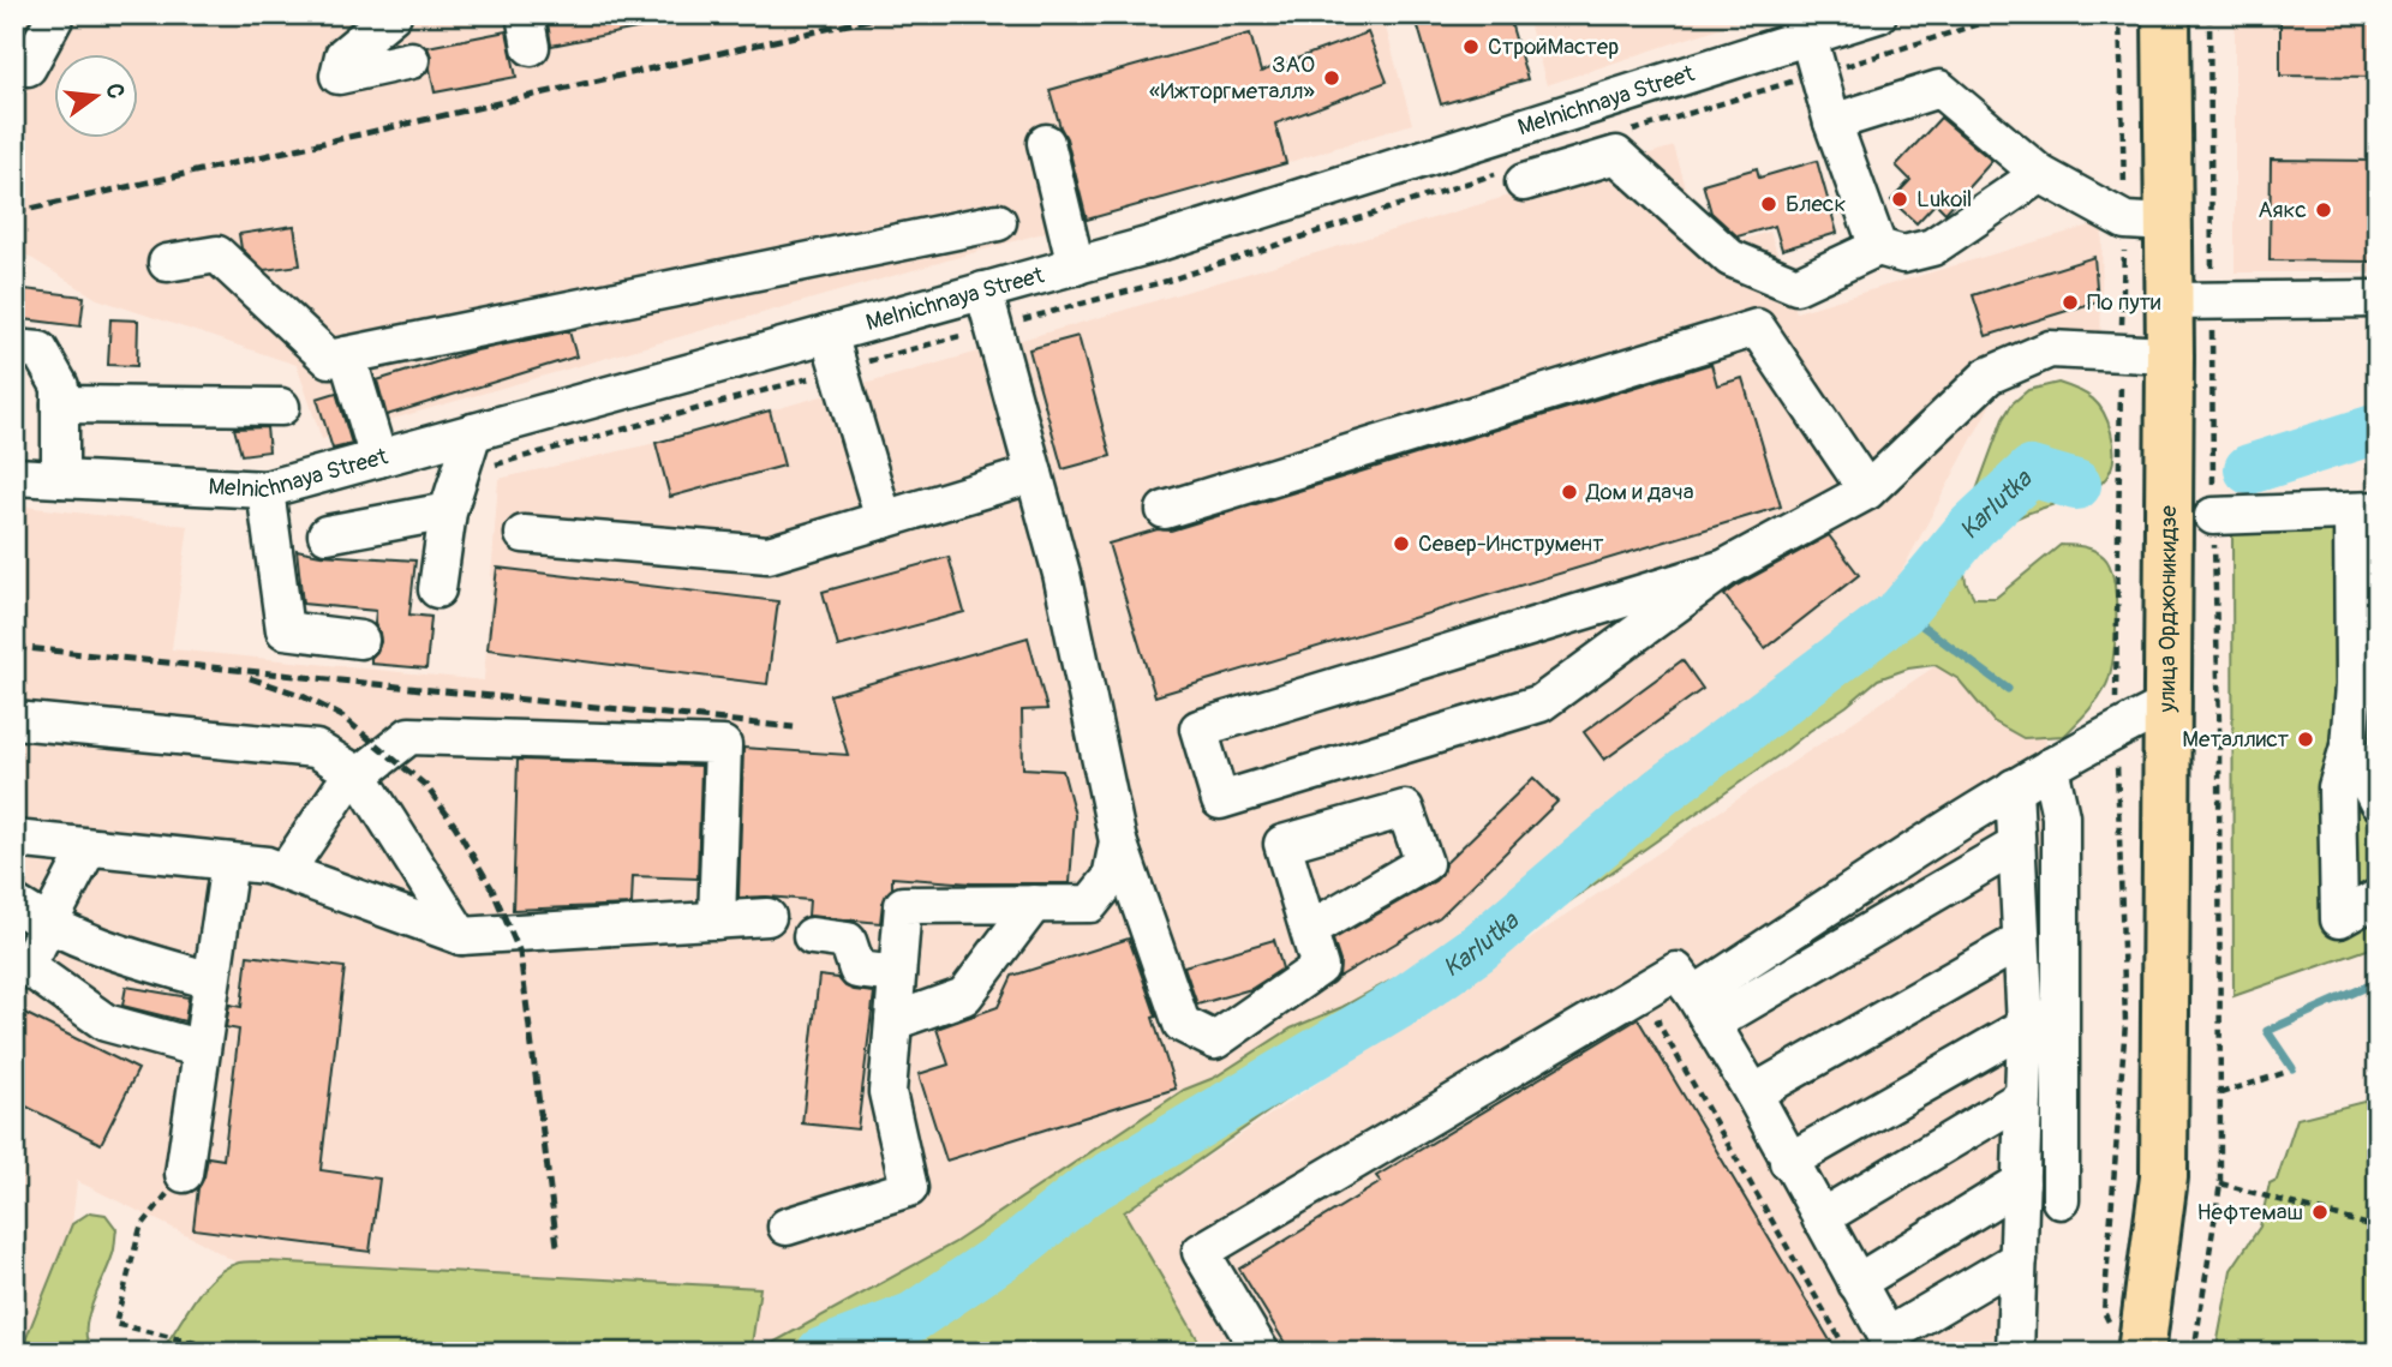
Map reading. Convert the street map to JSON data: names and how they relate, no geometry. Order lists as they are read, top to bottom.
{
  "streets": {
    "main road": ["улица Орджоникидзе"],
    "street": ["Melnichnaya Street"]
  },
  "water": ["Karlutka"],
  "places": [
    "СтройМастер",
    "ЗАО «Ижторгметалл»",
    "Lukoil",
    "Блеск",
    "Аякс",
    "По пути",
    "Дом и дача",
    "Север-Инструмент",
    "Металлист",
    "Нефтемаш"
  ],
  "north": "right"
}
